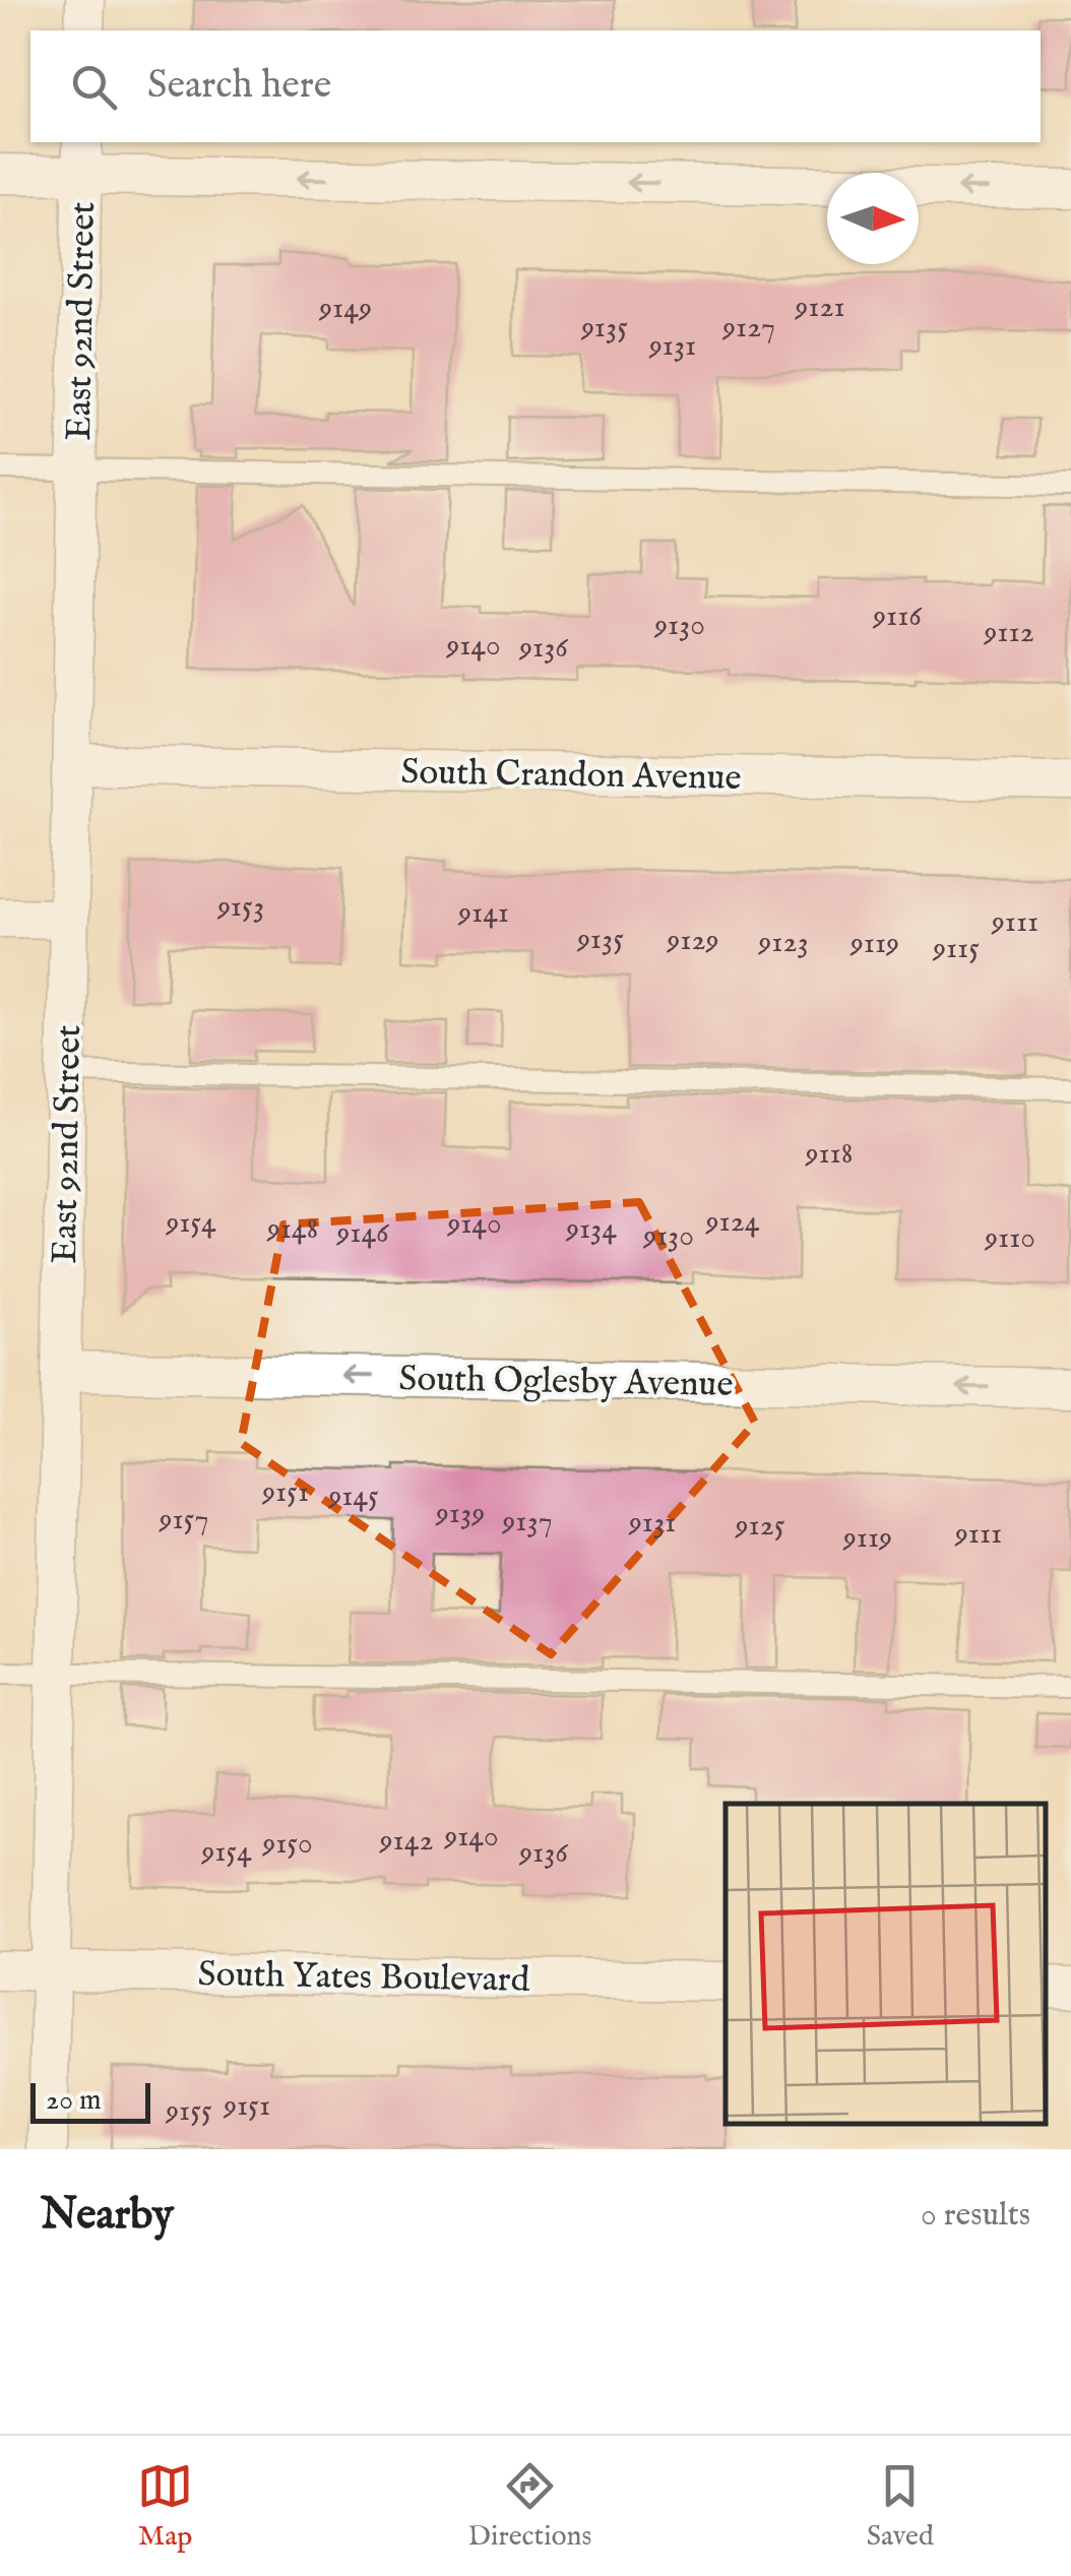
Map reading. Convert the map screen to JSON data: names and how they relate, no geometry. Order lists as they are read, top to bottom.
{
  "streets": {
    "street": [
      "East 92nd Street",
      "South Crandon Avenue",
      "South Oglesby Avenue",
      "South Yates Boulevard"
    ]
  },
  "crossings": [
    ["East 92nd Street", "South Crandon Avenue"],
    ["East 92nd Street", "South Oglesby Avenue"],
    ["East 92nd Street", "South Yates Boulevard"]
  ],
  "one_way": ["South Oglesby Avenue"],
  "house_numbers": [
    "9121",
    "9149",
    "9135",
    "9127",
    "9131",
    "9116",
    "9130",
    "9112",
    "9140",
    "9136",
    "9153",
    "9141",
    "9111",
    "9135",
    "9129",
    "9123",
    "9119",
    "9115",
    "9118",
    "9124",
    "9154",
    "9140",
    "9148",
    "9134",
    "9146",
    "9130",
    "9110",
    "9151",
    "9145",
    "9139",
    "9157",
    "9137",
    "9131",
    "9125",
    "9111",
    "9119",
    "9140",
    "9142",
    "9150",
    "9154",
    "9136",
    "9151",
    "9155"
  ],
  "scale_bar": "20 m",
  "north": "right",
  "page": {
    "search": "Search here",
    "scale": "20 m",
    "heading": ["Nearby", "0 results"],
    "nav": ["Map", "Directions", "Saved"]
  }
}
